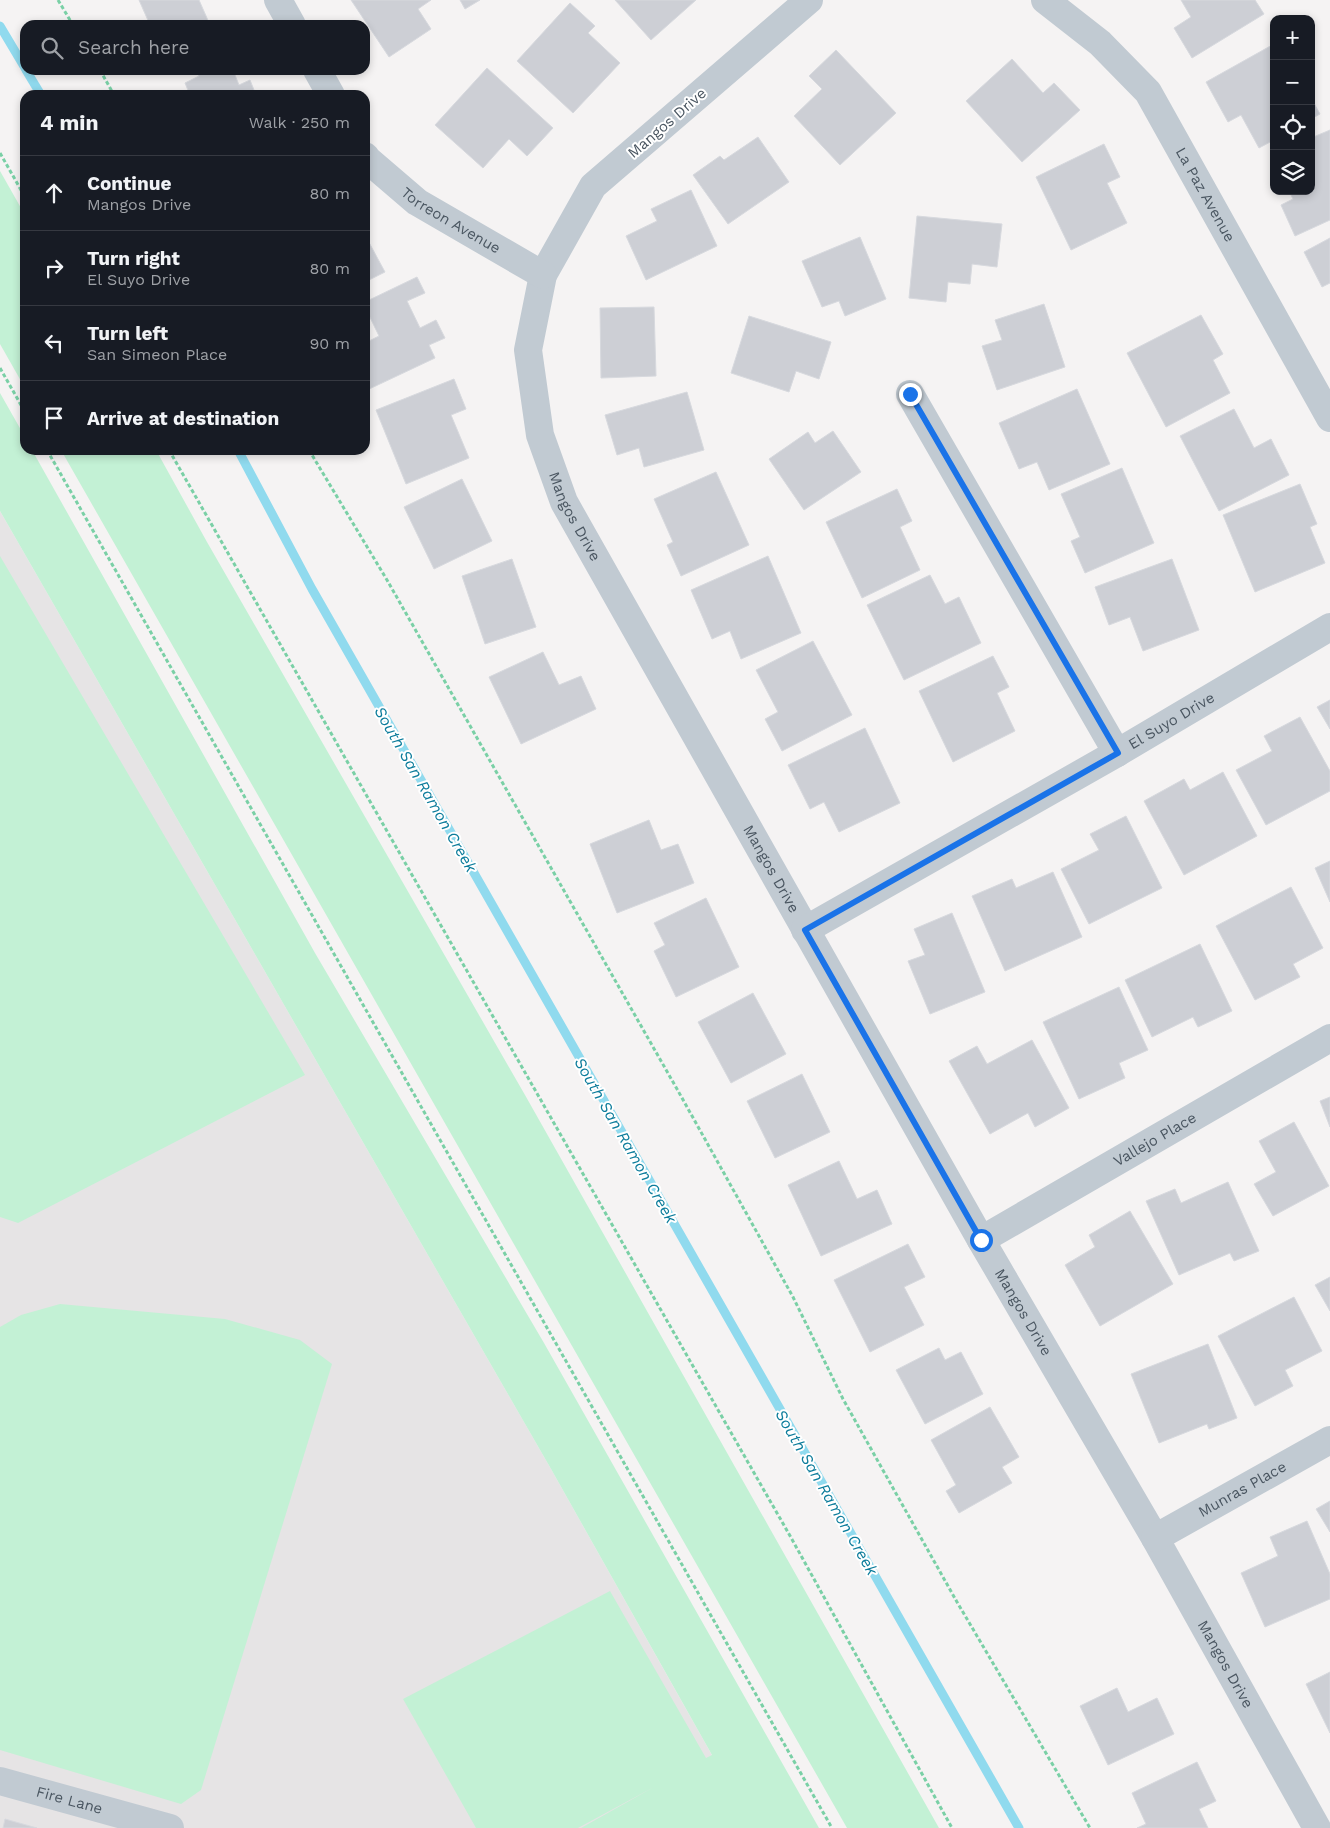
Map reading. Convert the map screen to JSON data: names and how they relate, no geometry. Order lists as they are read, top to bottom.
{
  "streets": {
    "street": [
      "Mangos Drive",
      "La Paz Avenue",
      "Torreon Avenue",
      "El Suyo Drive",
      "Vallejo Place",
      "Munras Place",
      "Fire Lane"
    ]
  },
  "crossings": [
    ["Mangos Drive", "Torreon Avenue"],
    ["Mangos Drive", "El Suyo Drive"],
    ["Mangos Drive", "Vallejo Place"],
    ["Mangos Drive", "Munras Place"]
  ],
  "water": ["South San Ramon Creek"],
  "page": {
    "map_buttons": ["+", "−"],
    "search": "Search here",
    "heading": ["4 min", "Walk · 250 m"],
    "list": [
      ["Continue", "Mangos Drive", "80 m"],
      ["Turn right", "El Suyo Drive", "80 m"],
      ["Turn left", "San Simeon Place", "90 m"],
      "Arrive at destination"
    ]
  }
}
